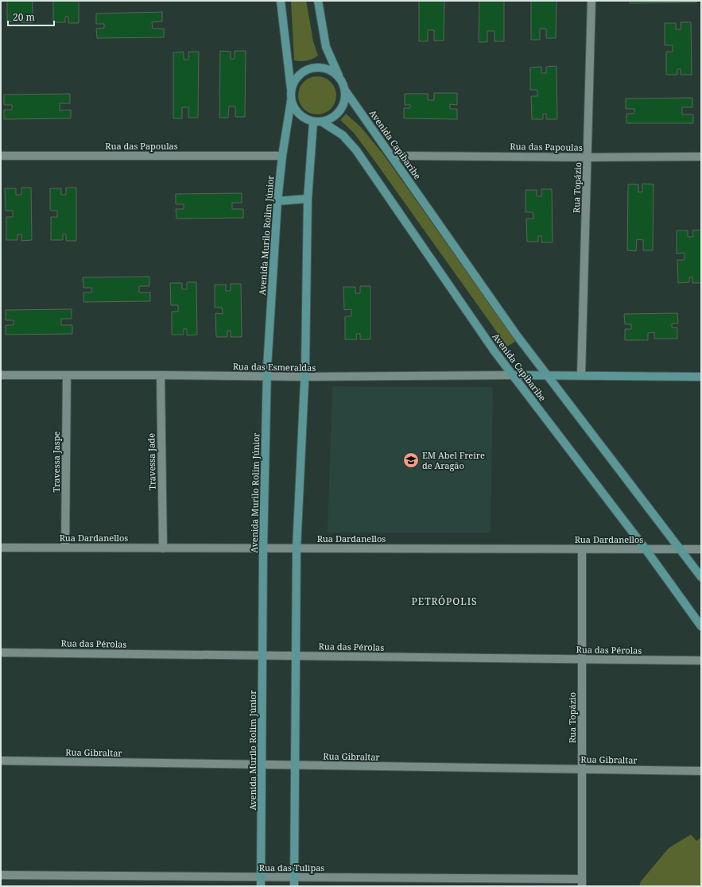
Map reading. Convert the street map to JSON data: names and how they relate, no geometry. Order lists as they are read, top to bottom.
{
  "streets": {
    "main road": ["Avenida Capibaribe", "Avenida Murilo Rolim Júnior", "Rua das Esmeraldas"],
    "street": [
      "Rua das Papoulas",
      "Rua Topázio",
      "Travessa Jaspe",
      "Travessa Jade",
      "Rua Dardanellos",
      "Rua das Pérolas",
      "Rua Gibraltar",
      "Rua das Tulipas"
    ]
  },
  "crossings": [
    ["Avenida Capibaribe", "Rua das Papoulas"],
    ["Avenida Capibaribe", "Avenida Murilo Rolim Júnior"],
    ["Avenida Capibaribe", "Rua das Esmeraldas"],
    ["Avenida Capibaribe", "Rua Dardanellos"],
    ["Rua das Papoulas", "Rua Topázio"],
    ["Rua das Papoulas", "Avenida Murilo Rolim Júnior"],
    ["Rua Topázio", "Rua das Esmeraldas"],
    ["Rua Topázio", "Rua Dardanellos"],
    ["Rua Topázio", "Rua das Pérolas"],
    ["Rua Topázio", "Rua Gibraltar"],
    ["Rua Topázio", "Rua das Tulipas"],
    ["Avenida Murilo Rolim Júnior", "Rua das Esmeraldas"],
    ["Avenida Murilo Rolim Júnior", "Rua Dardanellos"],
    ["Avenida Murilo Rolim Júnior", "Rua das Pérolas"],
    ["Avenida Murilo Rolim Júnior", "Rua Gibraltar"],
    ["Avenida Murilo Rolim Júnior", "Rua das Tulipas"],
    ["Rua das Esmeraldas", "Travessa Jaspe"],
    ["Rua das Esmeraldas", "Travessa Jade"],
    ["Travessa Jaspe", "Rua Dardanellos"],
    ["Travessa Jade", "Rua Dardanellos"]
  ],
  "districts": ["PETRÓPOLIS"],
  "places": {
    "school or university": ["EM Abel Freire de Aragão"]
  },
  "scale_bar": "20 m"
}
